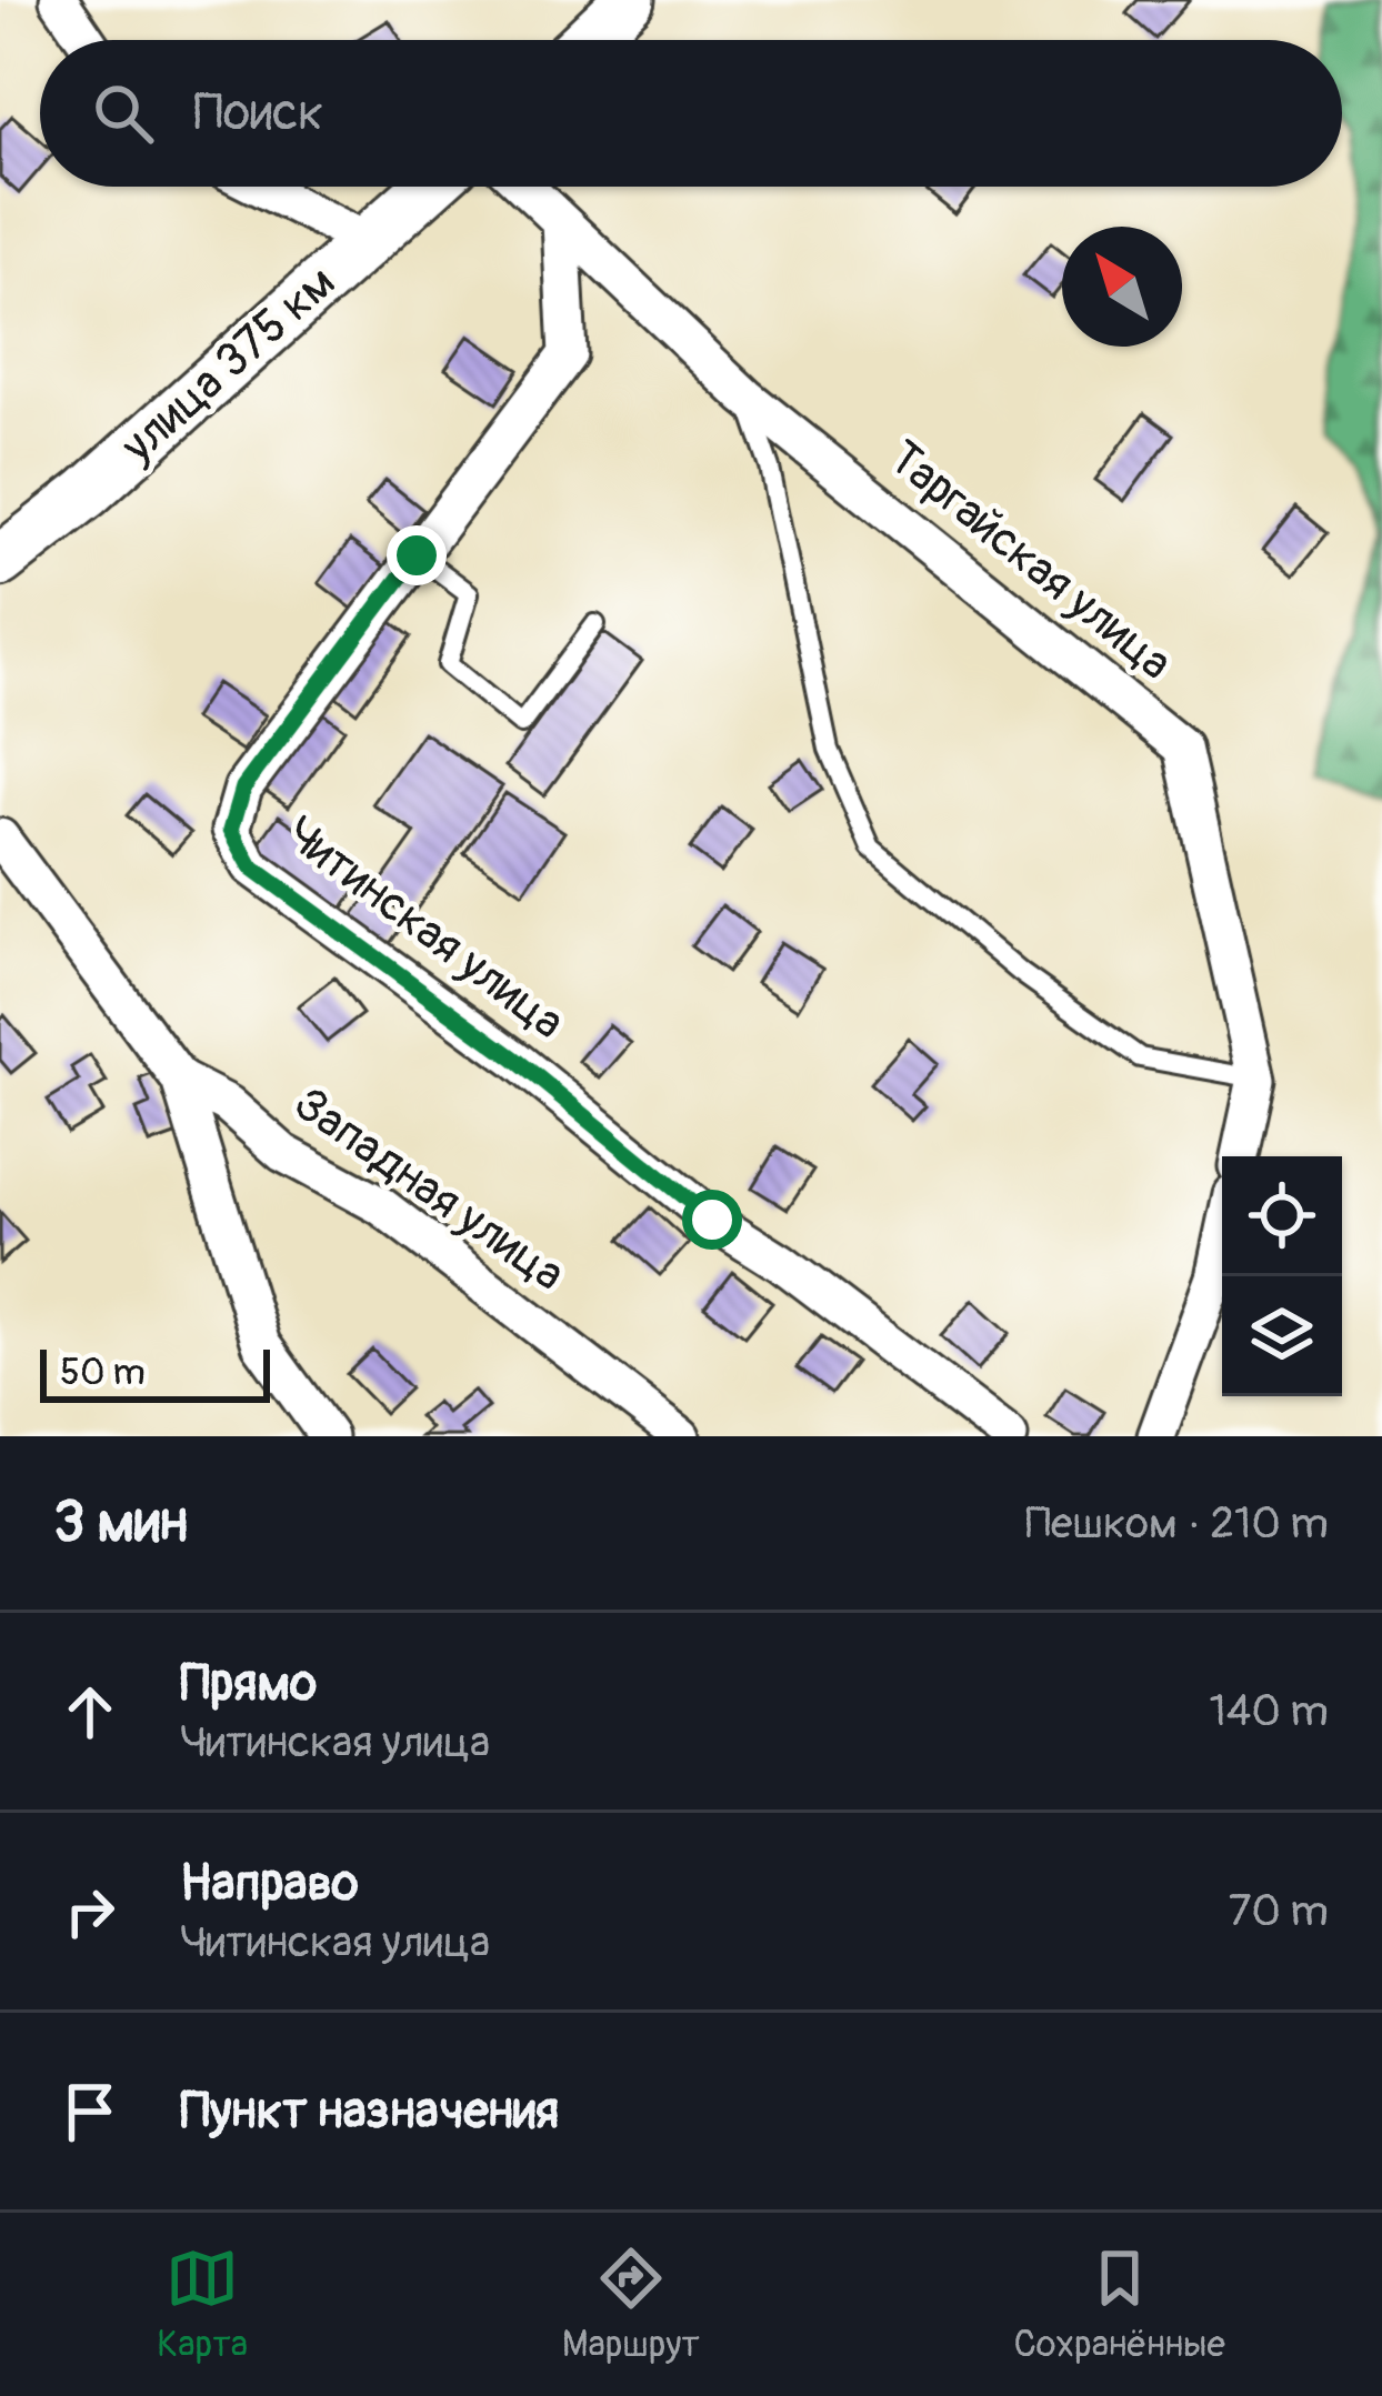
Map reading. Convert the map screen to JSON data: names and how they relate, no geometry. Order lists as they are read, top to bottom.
{
  "streets": {
    "main road": ["улица 375 км"],
    "street": ["Таргайская улица", "Читинская улица", "Западная улица"]
  },
  "crossings": [
    ["Таргайская улица", "Читинская улица"]
  ],
  "scale_bar": "50 m",
  "north": "top left",
  "page": {
    "search": "Поиск",
    "scale": "50 m",
    "heading": ["3 мин", "Пешком · 210 m"],
    "list": [
      ["Прямо", "Читинская улица", "140 m"],
      ["Направо", "Читинская улица", "70 m"],
      "Пункт назначения"
    ],
    "nav": ["Карта", "Маршрут", "Сохранённые"]
  }
}
